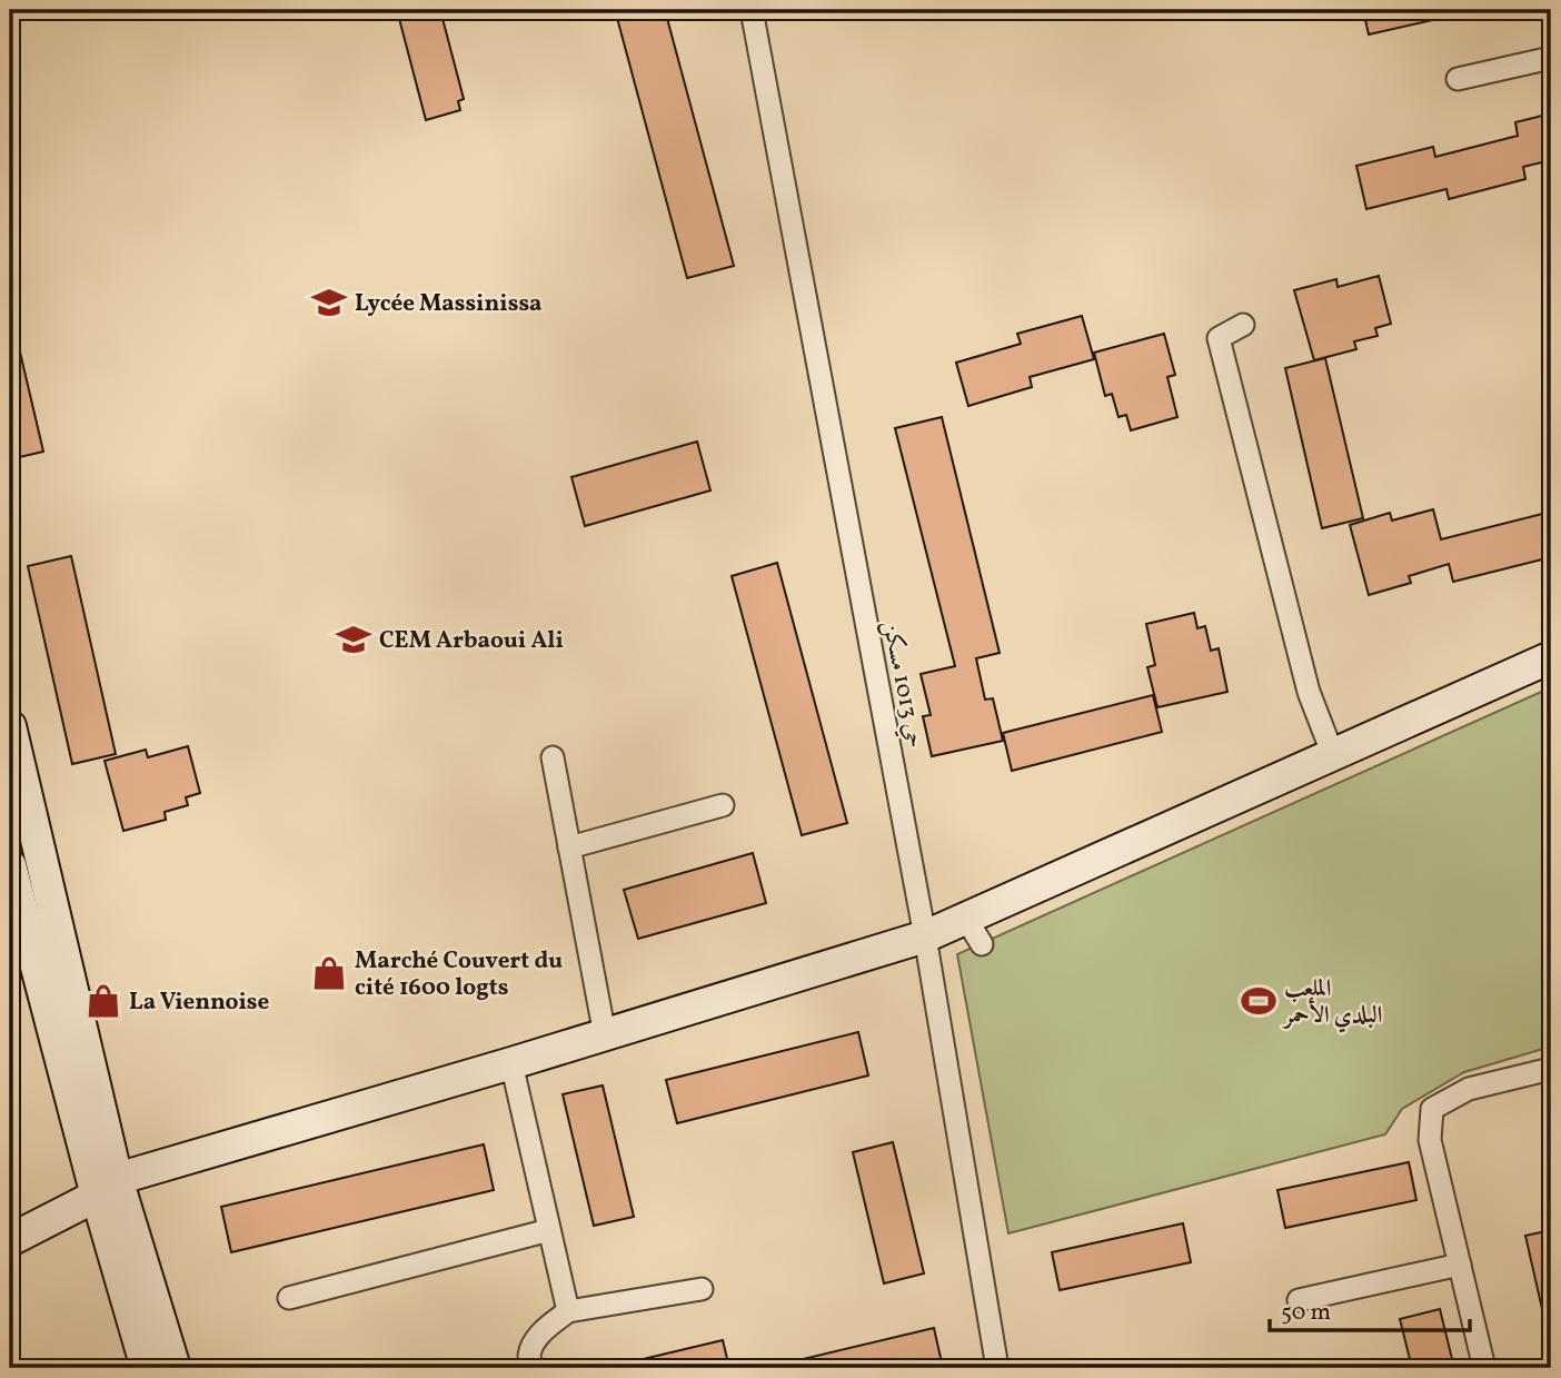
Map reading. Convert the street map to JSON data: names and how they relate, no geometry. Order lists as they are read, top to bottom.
{
  "streets": {
    "street": ["حي 1013 مسكن"]
  },
  "places": {
    "school or university": ["Lycée Massinissa", "CEM Arbaoui Ali"],
    "shop": ["Marché Couvert du cité 1600 logts", "La Viennoise"],
    "sports": ["الملعب البلدي الأحمر"]
  },
  "scale_bar": "50 m"
}
